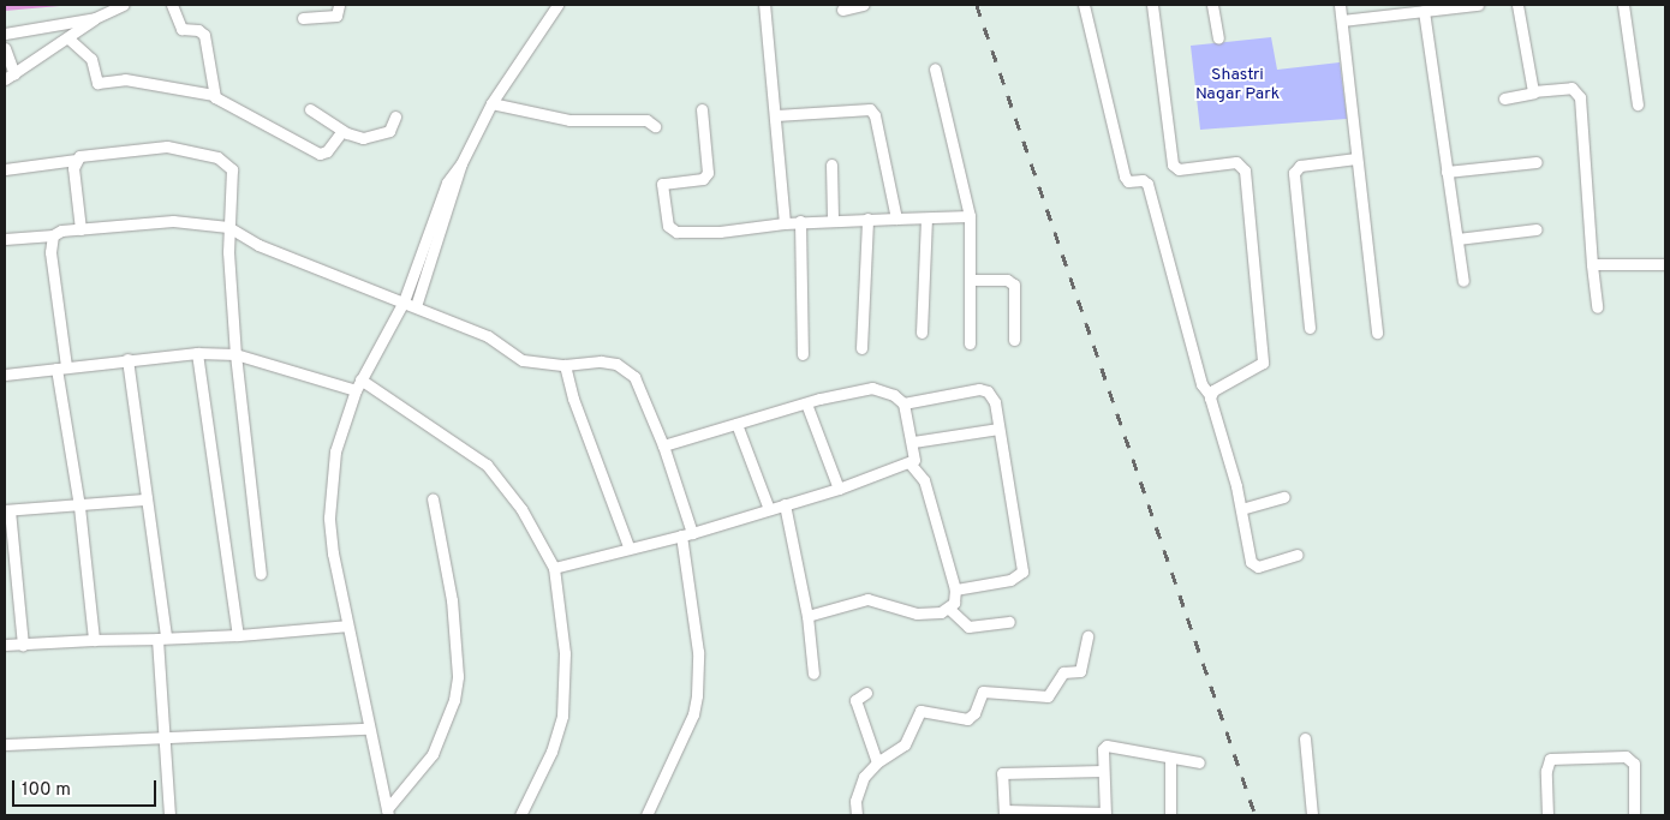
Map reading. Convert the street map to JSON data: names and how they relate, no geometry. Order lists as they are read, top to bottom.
{
  "parks": ["Shastri Nagar Park"],
  "scale_bar": "100 m"
}
